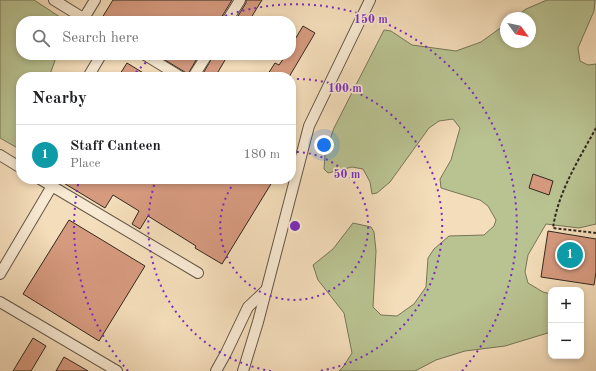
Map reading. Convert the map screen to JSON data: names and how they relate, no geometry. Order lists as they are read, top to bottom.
{
  "north": "bottom right",
  "page": {
    "search": "Search here",
    "heading": "Nearby",
    "list": [
      {
        "mark": "1",
        "name": "Staff Canteen",
        "note": "Place",
        "value": "180 m"
      }
    ],
    "pins": "1",
    "map_buttons": ["+", "−"]
  },
  "rings": ["150 m", "100 m", "50 m"]
}
